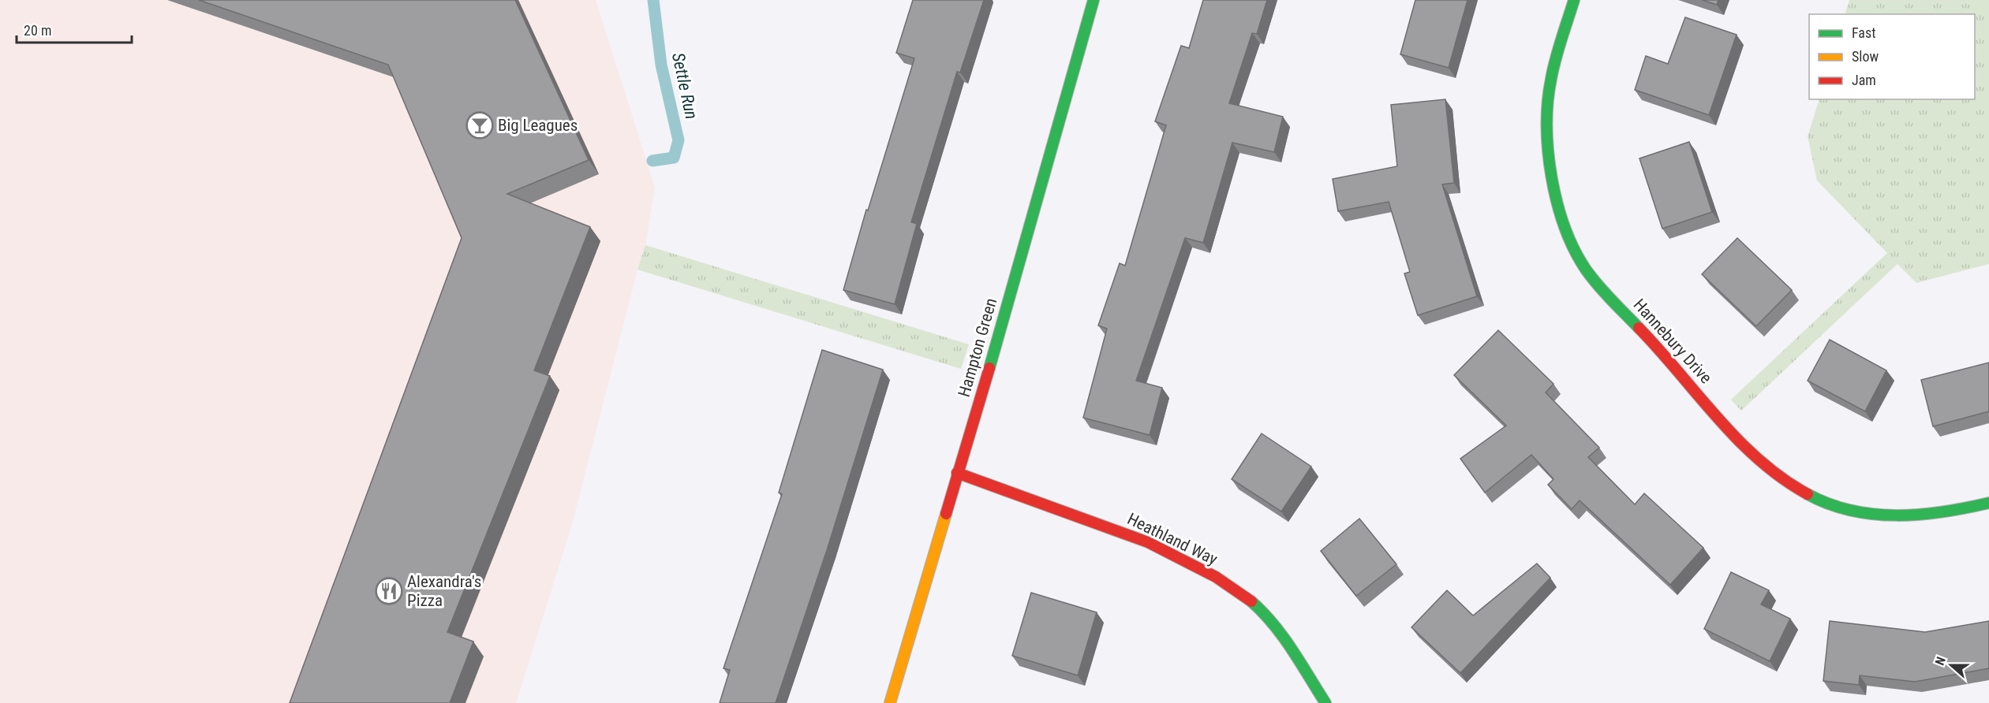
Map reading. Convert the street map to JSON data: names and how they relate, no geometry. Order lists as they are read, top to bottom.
{
  "streets": {
    "street": ["Hannebury Drive", "Hampton Green", "Heathland Way"]
  },
  "crossings": [
    ["Hampton Green", "Heathland Way"]
  ],
  "water": ["Settle Run"],
  "places": {
    "bar": ["Big Leagues"],
    "restaurant": ["Alexandra's Pizza"]
  },
  "legend": ["Fast", "Slow", "Jam"],
  "scale_bar": "20 m",
  "north": "left"
}
